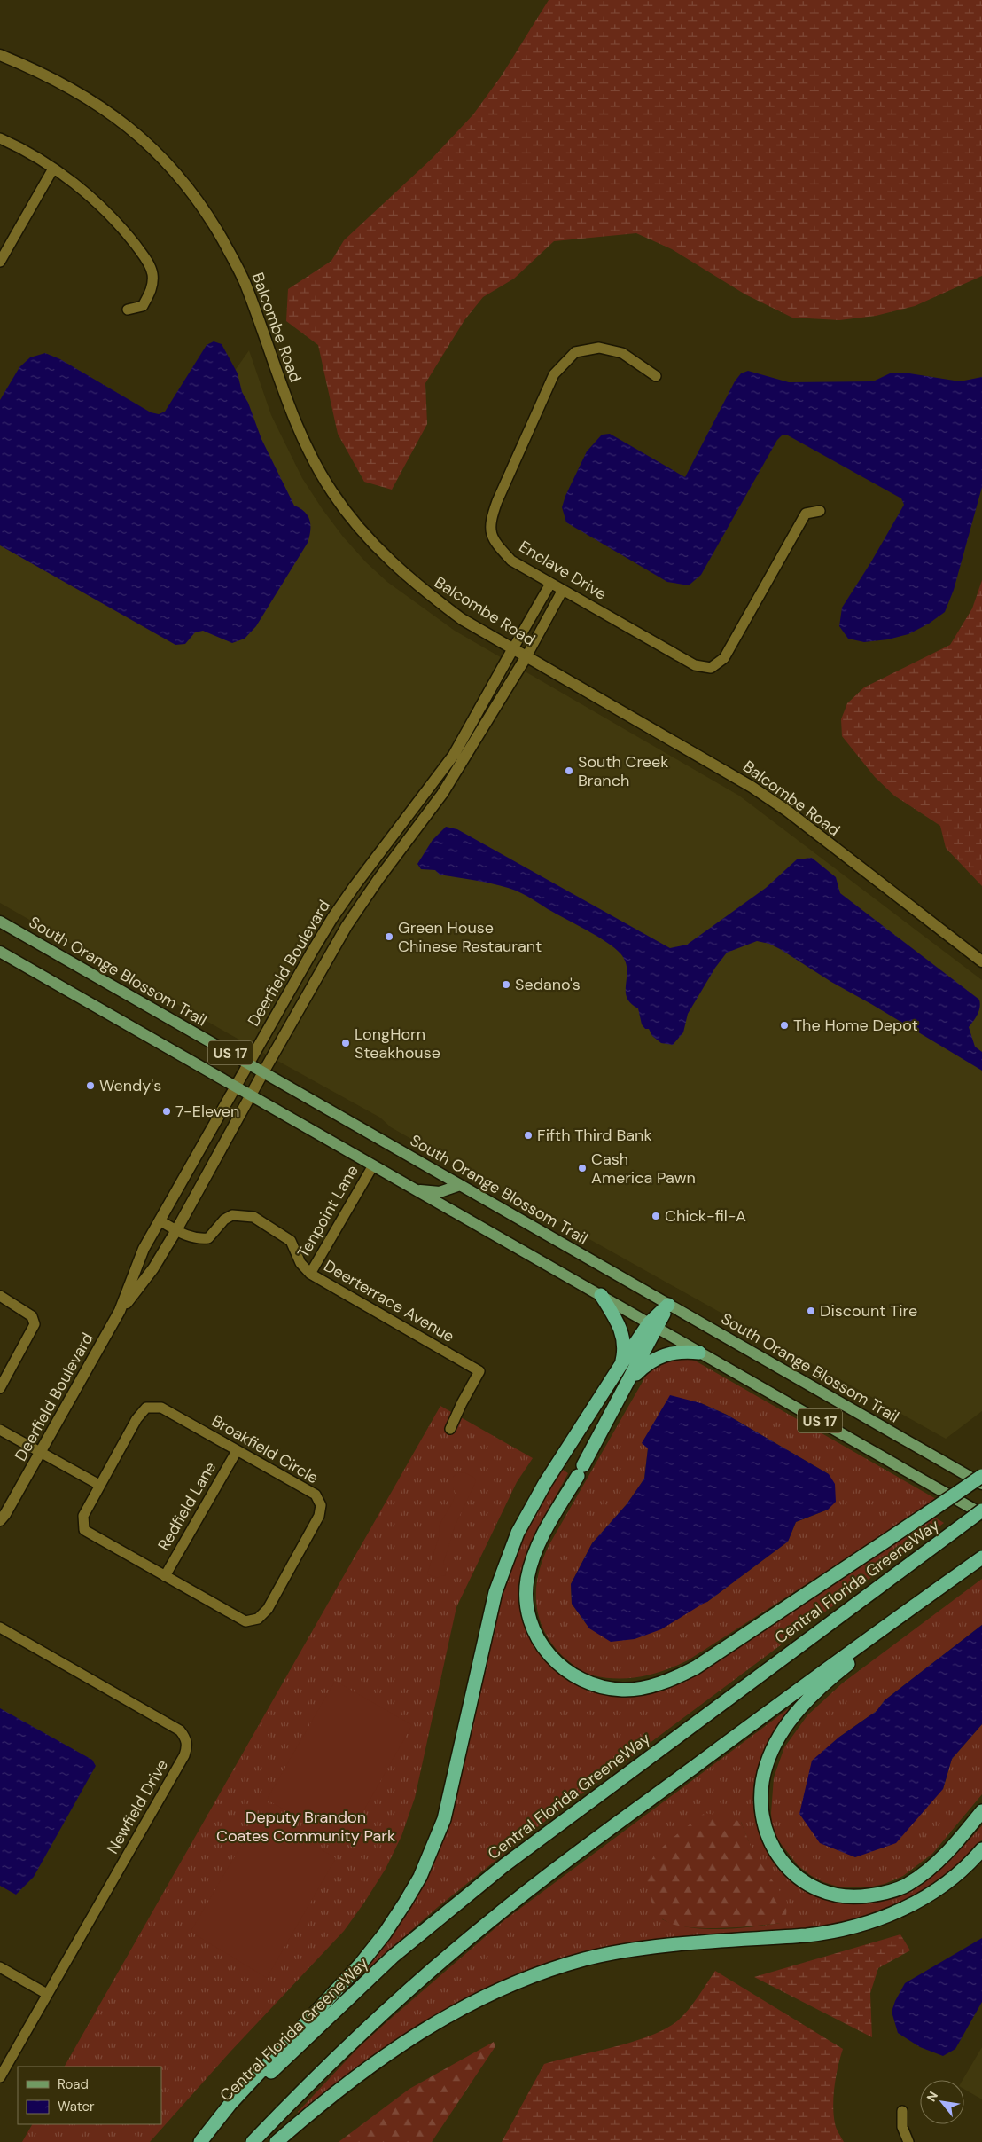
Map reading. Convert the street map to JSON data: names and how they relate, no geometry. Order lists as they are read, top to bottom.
{
  "streets": {
    "highway": ["Central Florida GreeneWay"],
    "main road": ["South Orange Blossom Trail", "US 17"],
    "street": [
      "Balcombe Road",
      "Enclave Drive",
      "Deerfield Boulevard",
      "Tenpoint Lane",
      "Deerterrace Avenue",
      "Broakfield Circle",
      "Redfield Lane",
      "Newfield Drive"
    ]
  },
  "crossings": [
    ["Balcombe Road", "Deerfield Boulevard"],
    ["Deerfield Boulevard", "South Orange Blossom Trail"],
    ["Deerfield Boulevard", "US 17"],
    ["Deerfield Boulevard", "Deerterrace Avenue"],
    ["US 17", "Tenpoint Lane"],
    ["Tenpoint Lane", "Deerterrace Avenue"],
    ["Broakfield Circle", "Redfield Lane"]
  ],
  "parks": ["Deputy Brandon Coates Community Park"],
  "places": [
    "South Creek Branch",
    "Green House Chinese Restaurant",
    "Sedano's",
    "The Home Depot",
    "LongHorn Steakhouse",
    "Wendy's",
    "7-Eleven",
    "Fifth Third Bank",
    "Cash America Pawn",
    "Chick-fil-A",
    "Discount Tire"
  ],
  "legend": ["Road", "Water"],
  "north": "top left"
}
